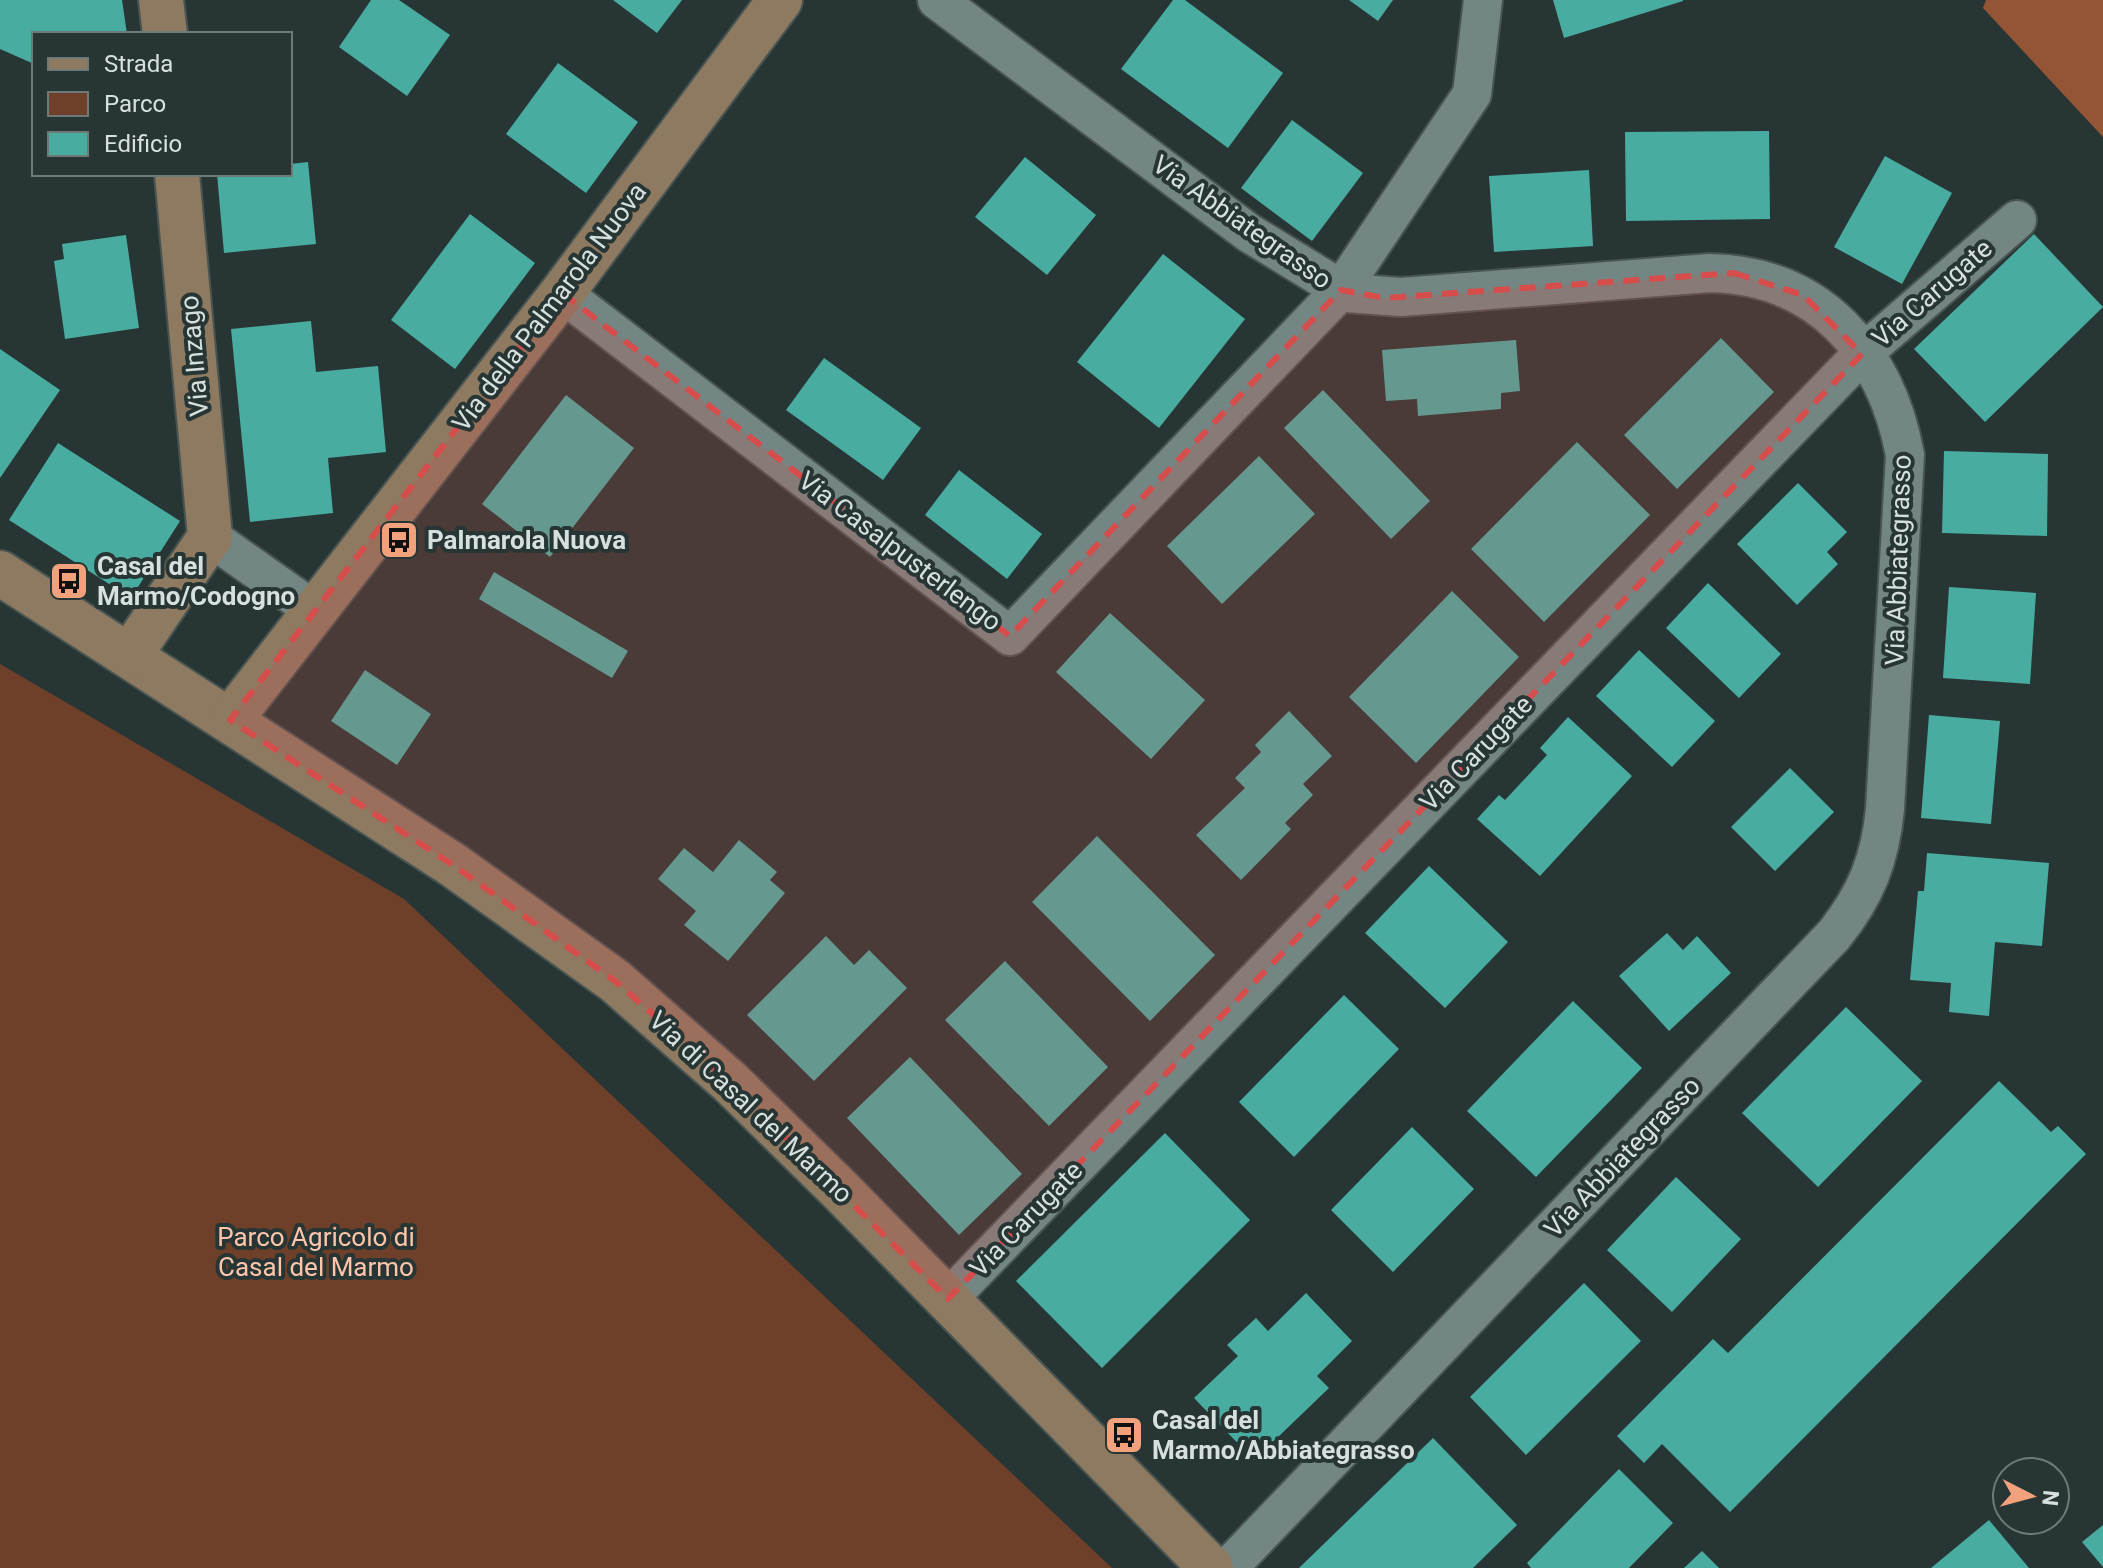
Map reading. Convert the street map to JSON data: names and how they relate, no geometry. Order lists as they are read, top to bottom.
{
  "streets": {
    "main road": ["Via della Palmarola Nuova", "Via Inzago", "Via di Casal del Marmo"],
    "street": ["Via Abbiategrasso", "Via Carugate", "Via Casalpusterlengo"]
  },
  "crossings": [
    ["Via Abbiategrasso", "Via Carugate"],
    ["Via Abbiategrasso", "Via Casalpusterlengo"],
    ["Via Carugate", "Via di Casal del Marmo"],
    ["Via della Palmarola Nuova", "Via Casalpusterlengo"],
    ["Via della Palmarola Nuova", "Via di Casal del Marmo"]
  ],
  "parks": ["Parco Agricolo di Casal del Marmo"],
  "places": {
    "bus stop": ["Palmarola Nuova", "Casal del Marmo/Codogno", "Casal del Marmo/Abbiategrasso"]
  },
  "legend": ["Strada", "Parco", "Edificio"],
  "north": "right"
}
